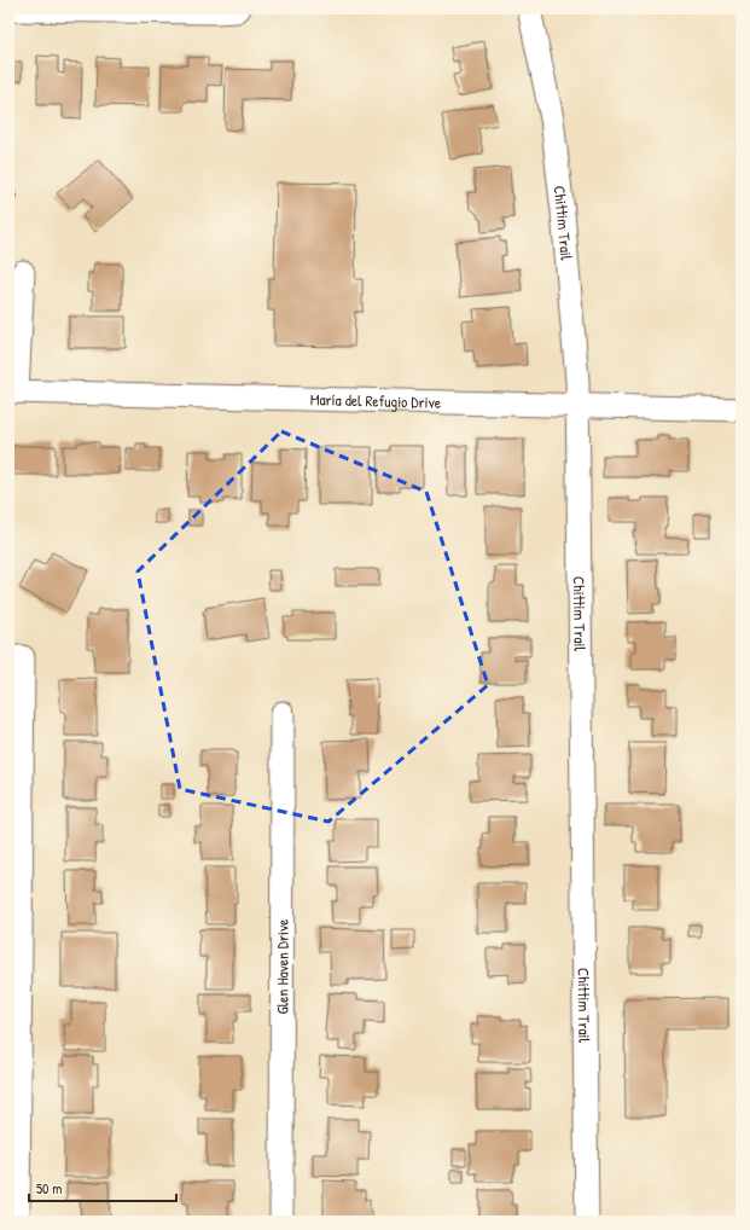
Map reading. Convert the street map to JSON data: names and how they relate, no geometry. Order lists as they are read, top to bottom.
{
  "streets": {
    "street": ["Chittim Trail", "María del Refugio Drive", "Glen Haven Drive"]
  },
  "crossings": [
    ["Chittim Trail", "María del Refugio Drive"]
  ],
  "scale_bar": "50 m"
}
